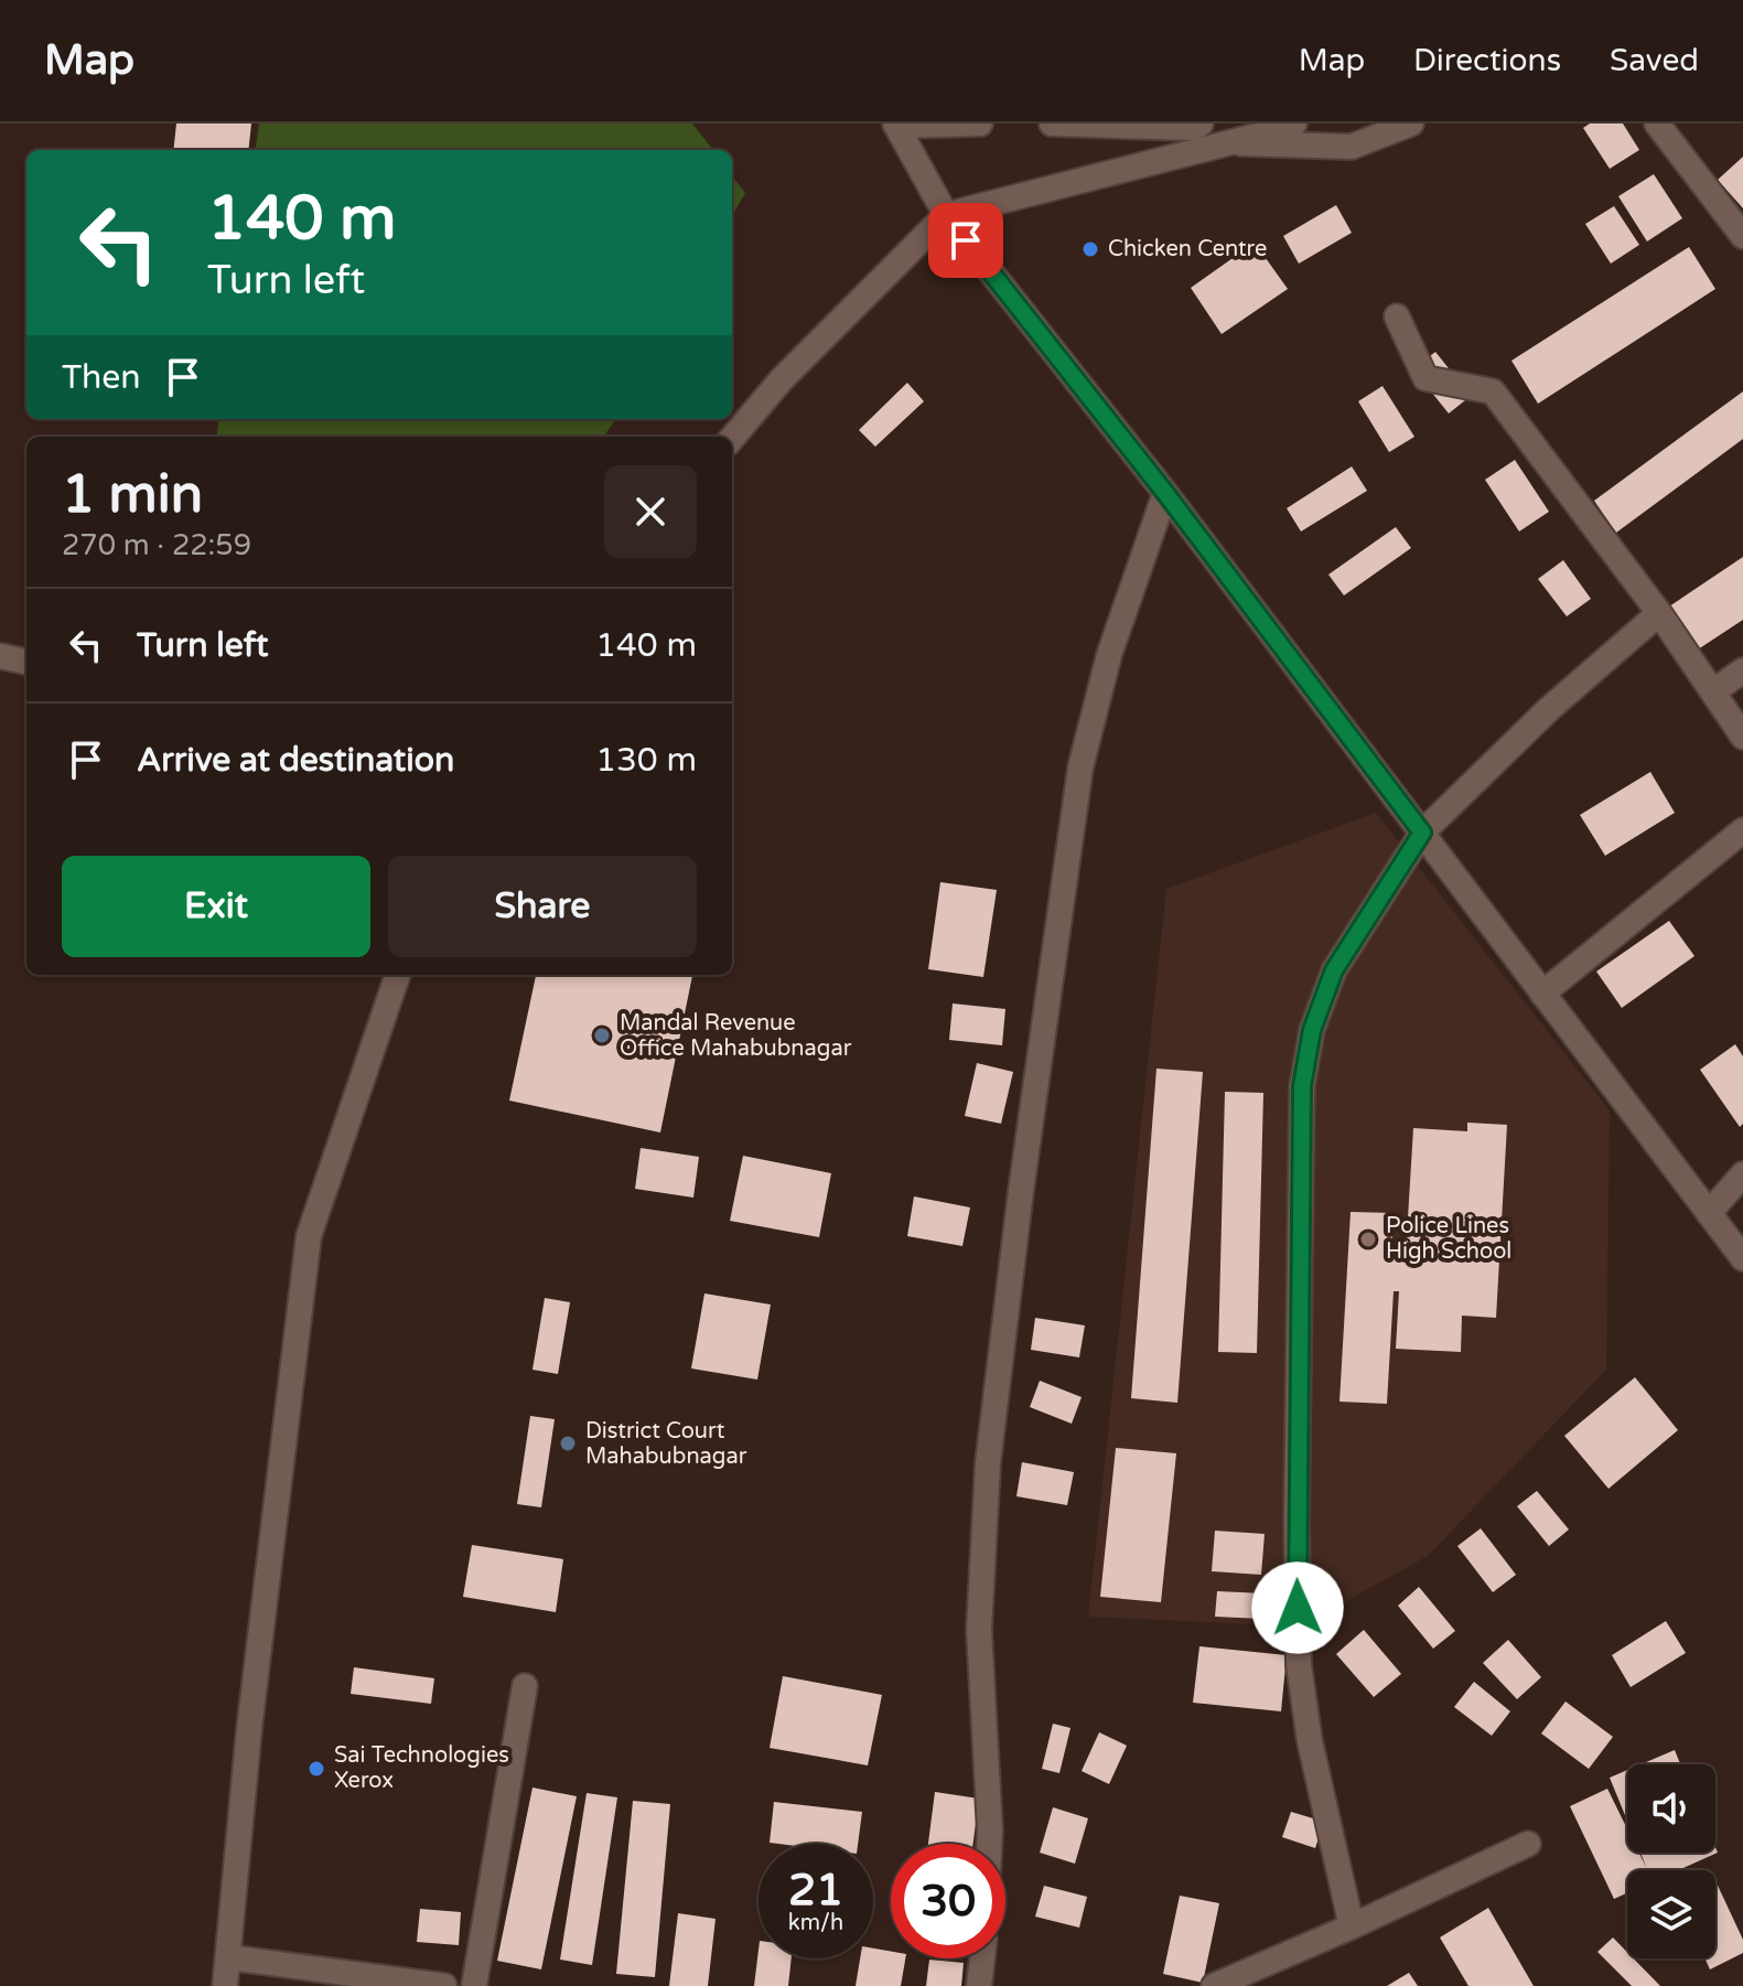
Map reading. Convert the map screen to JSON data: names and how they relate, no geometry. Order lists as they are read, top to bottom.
{
  "places": [
    "Chicken Centre",
    "Mandal Revenue Office Mahabubnagar",
    "Police Lines High School",
    "District Court Mahabubnagar",
    "Sai Technologies Xerox"
  ],
  "page": {
    "header": "Map",
    "nav": ["Map", "Directions", "Saved"],
    "turn": ["140 m", "Turn left"],
    "then": "Then",
    "heading": ["1 min", "270 m · 22:59"],
    "list": [
      {
        "name": "Turn left",
        "value": "140 m"
      },
      {
        "name": "Arrive at destination",
        "value": "130 m"
      }
    ],
    "buttons": ["Exit", "Share"],
    "speed": "21 km/h",
    "limit": "30"
  }
}
